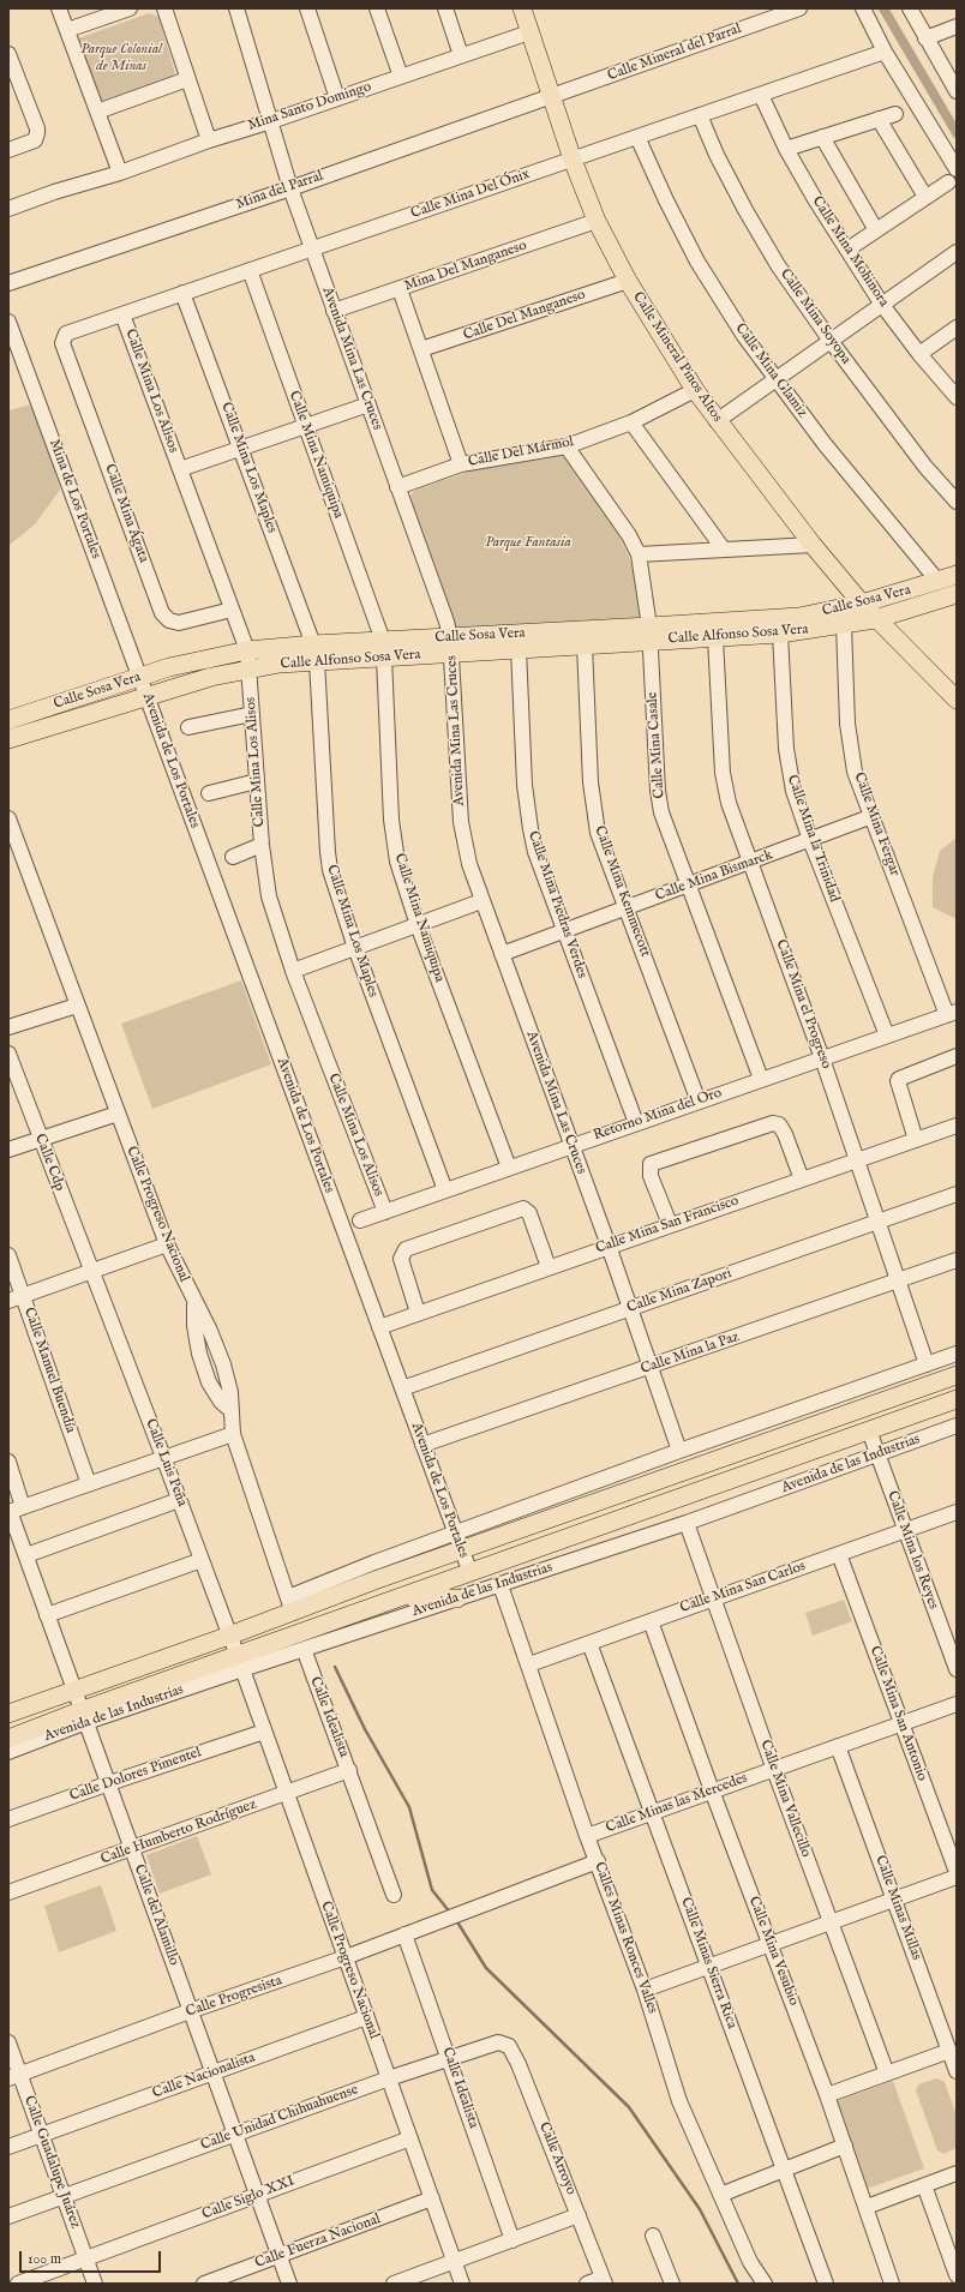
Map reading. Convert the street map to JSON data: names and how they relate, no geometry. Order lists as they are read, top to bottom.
{
  "streets": {
    "main road": [
      "Calle Mineral Pinos Altos",
      "Calle Sosa Vera",
      "Calle Alfonso Sosa Vera",
      "Avenida de las Industrias"
    ],
    "street": [
      "Calle Mineral del Parral",
      "Mina Santo Domingo",
      "Mina del Parral",
      "Calle Mina Del Ónix",
      "Calle Mina Mohinora",
      "Mina Del Manganeso",
      "Calle Del Manganeso",
      "Calle Mina Soyopa",
      "Avenida Mina Las Cruces",
      "Calle Mina Glamiz",
      "Calle Mina Los Alisos",
      "Calle Del Mármol",
      "Calle Mina Namiquipa",
      "Calle Mina Los Maples",
      "Mina de Los Portales",
      "Calle Mina Ágata",
      "Calle Mina Casale",
      "Avenida de Los Portales",
      "Calle Mina Fergar",
      "Calle Mina la Trinidad",
      "Calle Mina Bismarck",
      "Calle Mina Kemmecott",
      "Calle Mina Piedras Verdes",
      "Calle Mina el Progreso",
      "Retorno Mina del Oro",
      "Calle Cdp",
      "Calle Progreso Nacional",
      "Calle Mina San Francisco",
      "Calle Mina Zapori",
      "Calle Mina la Paz",
      "Calle Manuel Buendía",
      "Calle Luis Peña",
      "Calle Mina los Reyes",
      "Calle Mina San Carlos",
      "Calle Mina San Antonio",
      "Calle Idealista",
      "Calle Dolores Pimentel",
      "Calle Mina Vallecillo",
      "Calle Minas las Mercedes",
      "Calle Humberto Rodríguez",
      "Calle Minas Millas",
      "Calle del Alamillo",
      "Calles Minas Ronces Valles",
      "Calle Mina Vesubio",
      "Calle Minas Sierra Rica",
      "Calle Progresista",
      "Calle Nacionalista",
      "Calle Unidad Chihuahuense",
      "Calle Arroyo",
      "Calle Guadalupe Juárez",
      "Calle Siglo XXI",
      "Calle Fuerza Nacional"
    ]
  },
  "crossings": [
    ["Calle Mineral del Parral", "Mina del Parral"],
    ["Calle Mineral del Parral", "Calle Mineral Pinos Altos"],
    ["Mina Santo Domingo", "Calle Mineral Pinos Altos"],
    ["Mina Santo Domingo", "Avenida Mina Las Cruces"],
    ["Mina del Parral", "Calle Mineral Pinos Altos"],
    ["Mina del Parral", "Avenida Mina Las Cruces"],
    ["Calle Mina Del Ónix", "Calle Mina Mohinora"],
    ["Calle Mina Del Ónix", "Calle Mina Soyopa"],
    ["Calle Mina Del Ónix", "Calle Mineral Pinos Altos"],
    ["Calle Mina Del Ónix", "Avenida Mina Las Cruces"],
    ["Calle Mina Del Ónix", "Calle Mina Glamiz"],
    ["Calle Mina Del Ónix", "Calle Mina Los Alisos"],
    ["Calle Mina Del Ónix", "Calle Mina Namiquipa"],
    ["Calle Mina Del Ónix", "Calle Mina Los Maples"],
    ["Calle Mina Del Ónix", "Calle Mina Ágata"],
    ["Mina Del Manganeso", "Calle Mineral Pinos Altos"],
    ["Mina Del Manganeso", "Avenida Mina Las Cruces"],
    ["Calle Del Manganeso", "Calle Mineral Pinos Altos"],
    ["Calle Mineral Pinos Altos", "Calle Del Mármol"],
    ["Calle Mineral Pinos Altos", "Calle Sosa Vera"],
    ["Calle Mineral Pinos Altos", "Calle Alfonso Sosa Vera"],
    ["Avenida Mina Las Cruces", "Calle Del Mármol"],
    ["Avenida Mina Las Cruces", "Calle Sosa Vera"],
    ["Avenida Mina Las Cruces", "Calle Alfonso Sosa Vera"],
    ["Avenida Mina Las Cruces", "Calle Mina Bismarck"],
    ["Avenida Mina Las Cruces", "Retorno Mina del Oro"],
    ["Avenida Mina Las Cruces", "Calle Mina San Francisco"],
    ["Avenida Mina Las Cruces", "Calle Mina Zapori"],
    ["Avenida Mina Las Cruces", "Calle Mina la Paz"],
    ["Calle Mina Glamiz", "Calle Sosa Vera"],
    ["Calle Mina Los Alisos", "Calle Mina Ágata"],
    ["Calle Mina Los Alisos", "Calle Sosa Vera"],
    ["Calle Mina Los Alisos", "Calle Alfonso Sosa Vera"],
    ["Calle Mina Los Alisos", "Retorno Mina del Oro"],
    ["Calle Del Mármol", "Calle Mina Casale"],
    ["Calle Mina Namiquipa", "Calle Sosa Vera"],
    ["Calle Mina Namiquipa", "Retorno Mina del Oro"],
    ["Calle Mina Los Maples", "Calle Sosa Vera"],
    ["Calle Mina Los Maples", "Calle Alfonso Sosa Vera"],
    ["Calle Mina Los Maples", "Retorno Mina del Oro"],
    ["Mina de Los Portales", "Calle Sosa Vera"],
    ["Mina de Los Portales", "Avenida de Los Portales"],
    ["Calle Sosa Vera", "Calle Alfonso Sosa Vera"],
    ["Calle Sosa Vera", "Calle Mina Casale"],
    ["Calle Sosa Vera", "Avenida de Los Portales"],
    ["Calle Alfonso Sosa Vera", "Calle Mina Casale"],
    ["Calle Alfonso Sosa Vera", "Avenida de Los Portales"],
    ["Calle Alfonso Sosa Vera", "Calle Mina Fergar"],
    ["Calle Alfonso Sosa Vera", "Calle Mina la Trinidad"],
    ["Calle Alfonso Sosa Vera", "Calle Mina Kemmecott"],
    ["Calle Alfonso Sosa Vera", "Calle Mina Piedras Verdes"],
    ["Calle Alfonso Sosa Vera", "Calle Mina el Progreso"],
    ["Calle Mina Casale", "Calle Mina Bismarck"],
    ["Calle Mina Casale", "Retorno Mina del Oro"],
    ["Avenida de Los Portales", "Calle Mina San Francisco"],
    ["Avenida de Los Portales", "Calle Mina Zapori"],
    ["Avenida de Los Portales", "Calle Mina la Paz"],
    ["Avenida de Los Portales", "Avenida de las Industrias"],
    ["Calle Mina Fergar", "Calle Mina Bismarck"],
    ["Calle Mina Fergar", "Retorno Mina del Oro"],
    ["Calle Mina la Trinidad", "Calle Mina Bismarck"],
    ["Calle Mina la Trinidad", "Retorno Mina del Oro"],
    ["Calle Mina Bismarck", "Calle Mina Kemmecott"],
    ["Calle Mina Bismarck", "Calle Mina Piedras Verdes"],
    ["Calle Mina Bismarck", "Calle Mina el Progreso"],
    ["Calle Mina Kemmecott", "Retorno Mina del Oro"],
    ["Calle Mina Piedras Verdes", "Retorno Mina del Oro"],
    ["Calle Mina el Progreso", "Retorno Mina del Oro"],
    ["Calle Mina el Progreso", "Calle Mina San Francisco"],
    ["Calle Mina el Progreso", "Calle Mina Zapori"],
    ["Calle Mina el Progreso", "Calle Mina la Paz"],
    ["Calle Cdp", "Calle Luis Peña"],
    ["Calle Progreso Nacional", "Calle Luis Peña"],
    ["Calle Progreso Nacional", "Avenida de las Industrias"],
    ["Calle Progreso Nacional", "Calle Dolores Pimentel"],
    ["Calle Progreso Nacional", "Calle Humberto Rodríguez"],
    ["Calle Progreso Nacional", "Calle Progresista"],
    ["Calle Progreso Nacional", "Calle Nacionalista"],
    ["Calle Progreso Nacional", "Calle Unidad Chihuahuense"],
    ["Calle Progreso Nacional", "Calle Siglo XXI"],
    ["Calle Progreso Nacional", "Calle Fuerza Nacional"],
    ["Calle Luis Peña", "Avenida de las Industrias"],
    ["Avenida de las Industrias", "Calle Mina los Reyes"],
    ["Avenida de las Industrias", "Calle Idealista"],
    ["Avenida de las Industrias", "Calle Mina Vallecillo"],
    ["Avenida de las Industrias", "Calle del Alamillo"],
    ["Avenida de las Industrias", "Calles Minas Ronces Valles"],
    ["Calle Mina los Reyes", "Calle Mina San Carlos"],
    ["Calle Mina San Carlos", "Calle Mina San Antonio"],
    ["Calle Mina San Carlos", "Calle Mina Vallecillo"],
    ["Calle Mina San Carlos", "Calles Minas Ronces Valles"],
    ["Calle Mina San Carlos", "Calle Mina Vesubio"],
    ["Calle Mina San Carlos", "Calle Minas Sierra Rica"],
    ["Calle Mina San Antonio", "Calle Minas las Mercedes"],
    ["Calle Idealista", "Calle Humberto Rodríguez"],
    ["Calle Idealista", "Calle Progresista"],
    ["Calle Idealista", "Calle Unidad Chihuahuense"],
    ["Calle Dolores Pimentel", "Calle del Alamillo"],
    ["Calle Mina Vallecillo", "Calle Minas las Mercedes"],
    ["Calle Minas las Mercedes", "Calle Minas Millas"],
    ["Calle Minas las Mercedes", "Calles Minas Ronces Valles"],
    ["Calle Minas las Mercedes", "Calle Mina Vesubio"],
    ["Calle Minas las Mercedes", "Calle Minas Sierra Rica"],
    ["Calle Humberto Rodríguez", "Calle del Alamillo"],
    ["Calle del Alamillo", "Calle Progresista"],
    ["Calle del Alamillo", "Calle Nacionalista"],
    ["Calle del Alamillo", "Calle Unidad Chihuahuense"],
    ["Calle del Alamillo", "Calle Siglo XXI"],
    ["Calle del Alamillo", "Calle Fuerza Nacional"],
    ["Calles Minas Ronces Valles", "Calle Progresista"],
    ["Calle Progresista", "Calle Guadalupe Juárez"],
    ["Calle Nacionalista", "Calle Guadalupe Juárez"],
    ["Calle Unidad Chihuahuense", "Calle Arroyo"],
    ["Calle Unidad Chihuahuense", "Calle Guadalupe Juárez"],
    ["Calle Guadalupe Juárez", "Calle Siglo XXI"]
  ],
  "parks": ["Parque Colonial de Minas", "Parque Fantasia"],
  "scale_bar": "100 m"
}
